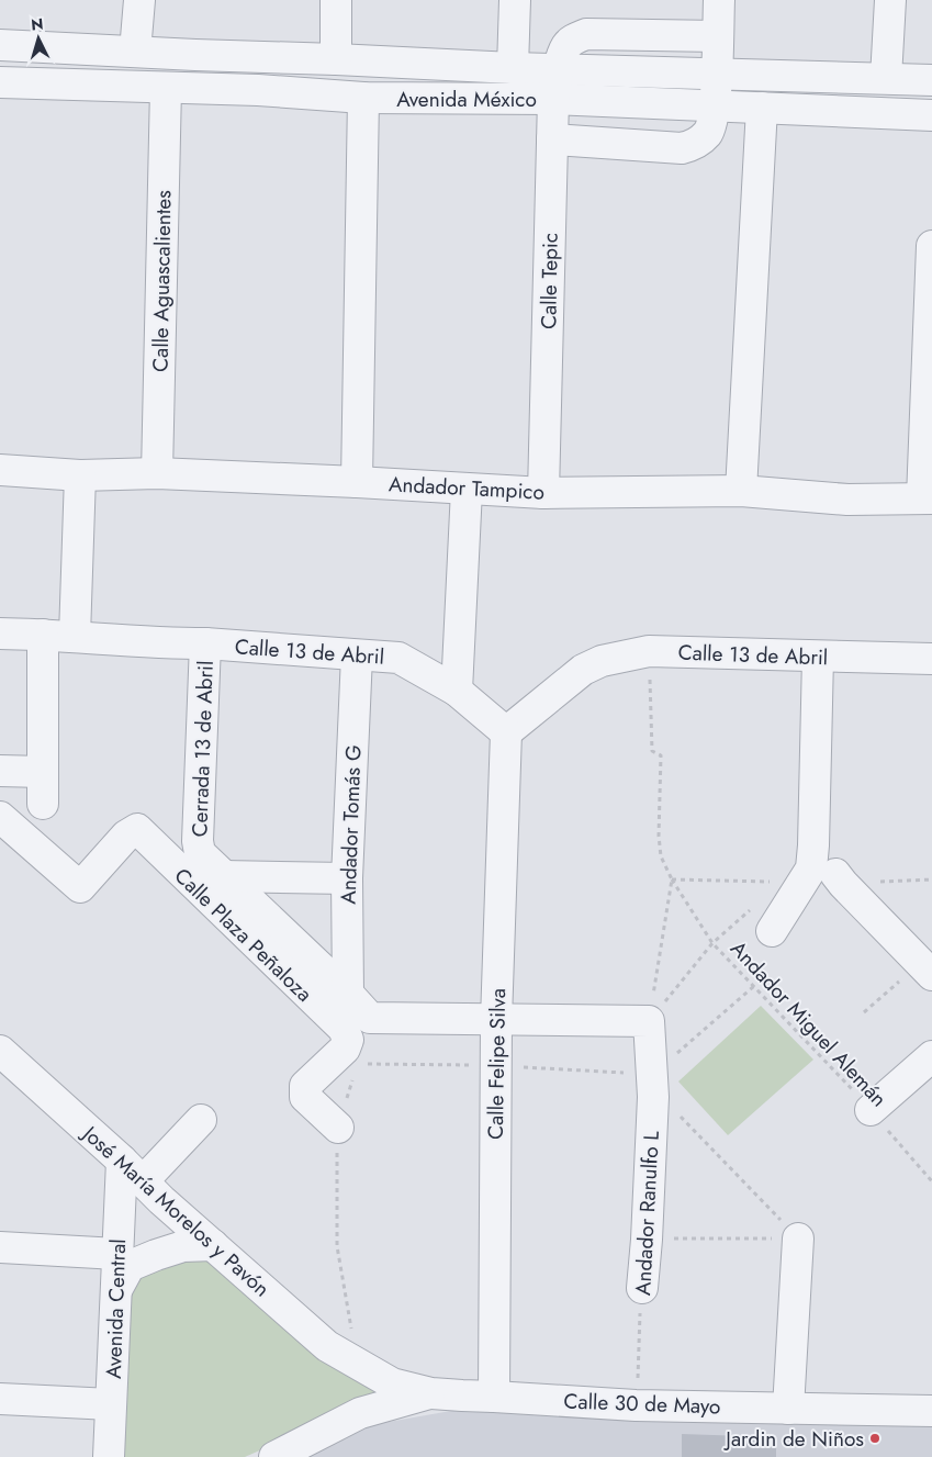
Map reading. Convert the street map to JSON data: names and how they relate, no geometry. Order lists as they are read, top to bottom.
{
  "streets": {
    "street": [
      "Avenida México",
      "Calle Aguascalientes",
      "Calle Tepic",
      "Andador Tampico",
      "Calle 13 de Abril",
      "Cerrada 13 de Abril",
      "Andador Tomás G",
      "Calle Plaza Peñaloza",
      "Calle Felipe Silva",
      "José María Morelos y Pavón",
      "Andador Ranulfo L",
      "Avenida Central",
      "Calle 30 de Mayo"
    ],
    "path": ["Andador Miguel Alemán"]
  },
  "crossings": [
    ["Avenida México", "Calle Aguascalientes"],
    ["Avenida México", "Calle Tepic"],
    ["Calle Aguascalientes", "Andador Tampico"],
    ["Calle Tepic", "Andador Tampico"],
    ["Calle 13 de Abril", "Cerrada 13 de Abril"],
    ["Calle 13 de Abril", "Andador Tomás G"],
    ["Calle 13 de Abril", "Andador Miguel Alemán"],
    ["Calle 13 de Abril", "Calle Felipe Silva"],
    ["Cerrada 13 de Abril", "Andador Tomás G"],
    ["Cerrada 13 de Abril", "Calle Felipe Silva"],
    ["Calle Felipe Silva", "Calle 30 de Mayo"],
    ["José María Morelos y Pavón", "Avenida Central"],
    ["José María Morelos y Pavón", "Calle 30 de Mayo"],
    ["Andador Ranulfo L", "Calle 30 de Mayo"]
  ],
  "places": ["Jardin de Niños"],
  "north": "top"
}
